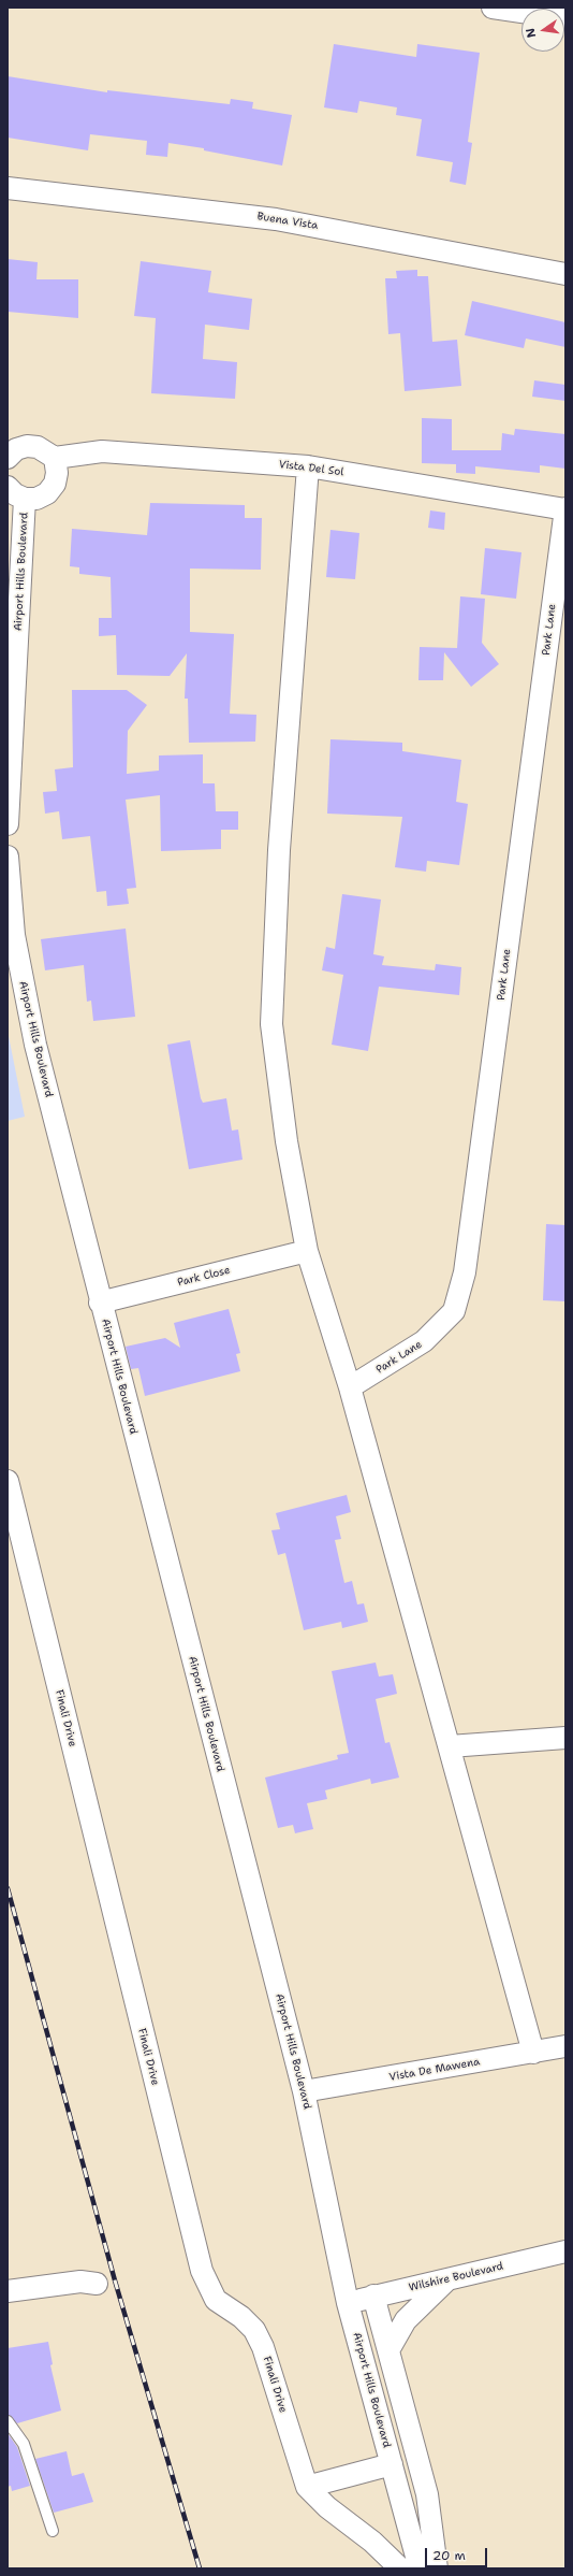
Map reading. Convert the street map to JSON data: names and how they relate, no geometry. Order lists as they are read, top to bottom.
{
  "streets": {
    "street": [
      "Buena Vista",
      "Vista Del Sol",
      "Airport Hills Boulevard",
      "Park Lane",
      "Park Close",
      "Finali Drive",
      "Vista De Mawena",
      "Wilshire Boulevard"
    ]
  },
  "crossings": [
    ["Vista Del Sol", "Park Lane"],
    ["Airport Hills Boulevard", "Park Close"],
    ["Airport Hills Boulevard", "Vista De Mawena"],
    ["Airport Hills Boulevard", "Wilshire Boulevard"]
  ],
  "scale_bar": "20 m",
  "north": "left"
}
